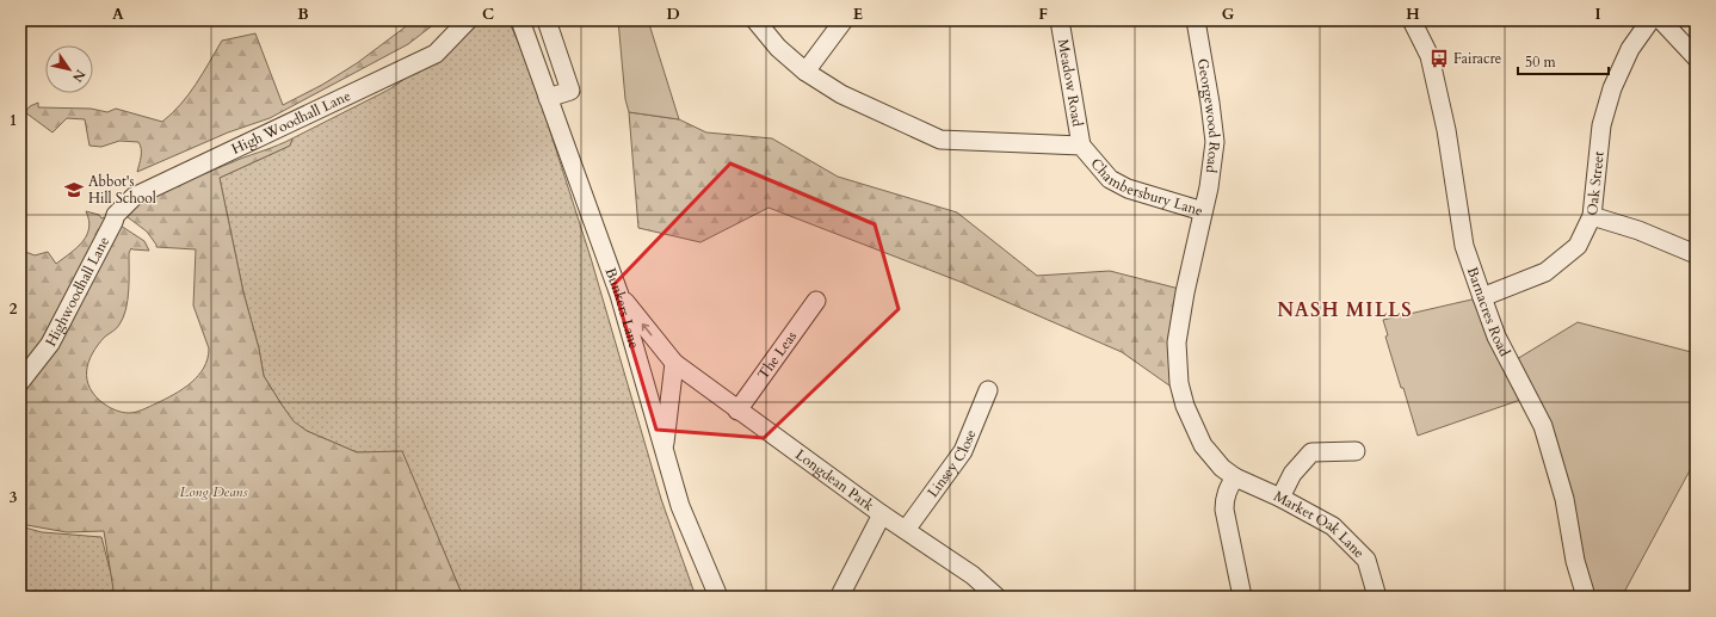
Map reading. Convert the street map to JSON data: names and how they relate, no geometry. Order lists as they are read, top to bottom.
{
  "streets": {
    "street": [
      "Meadow Road",
      "Georgewood Road",
      "High Woodhall Lane",
      "Oak Street",
      "Chambersbury Lane",
      "Highwoodhall Lane",
      "Bunkers Lane",
      "Barnacres Road",
      "The Leas",
      "Linsey Close",
      "Longdean Park",
      "Market Oak Lane"
    ]
  },
  "crossings": [
    ["Meadow Road", "Chambersbury Lane"],
    ["Georgewood Road", "Chambersbury Lane"],
    ["High Woodhall Lane", "Highwoodhall Lane"],
    ["Oak Street", "Barnacres Road"],
    ["Chambersbury Lane", "Market Oak Lane"],
    ["Bunkers Lane", "Longdean Park"],
    ["The Leas", "Longdean Park"],
    ["Linsey Close", "Longdean Park"]
  ],
  "districts": ["NASH MILLS"],
  "parks": ["Long Deans"],
  "places": {
    "bus stop": ["Fairacre"],
    "school or university": ["Abbot's Hill School"]
  },
  "scale_bar": "50 m",
  "north": "bottom right",
  "grid": {
    "columns": [
      "A",
      "B",
      "C",
      "D",
      "E",
      "F",
      "G",
      "H",
      "I"
    ],
    "rows": ["1", "2", "3"]
  }
}
